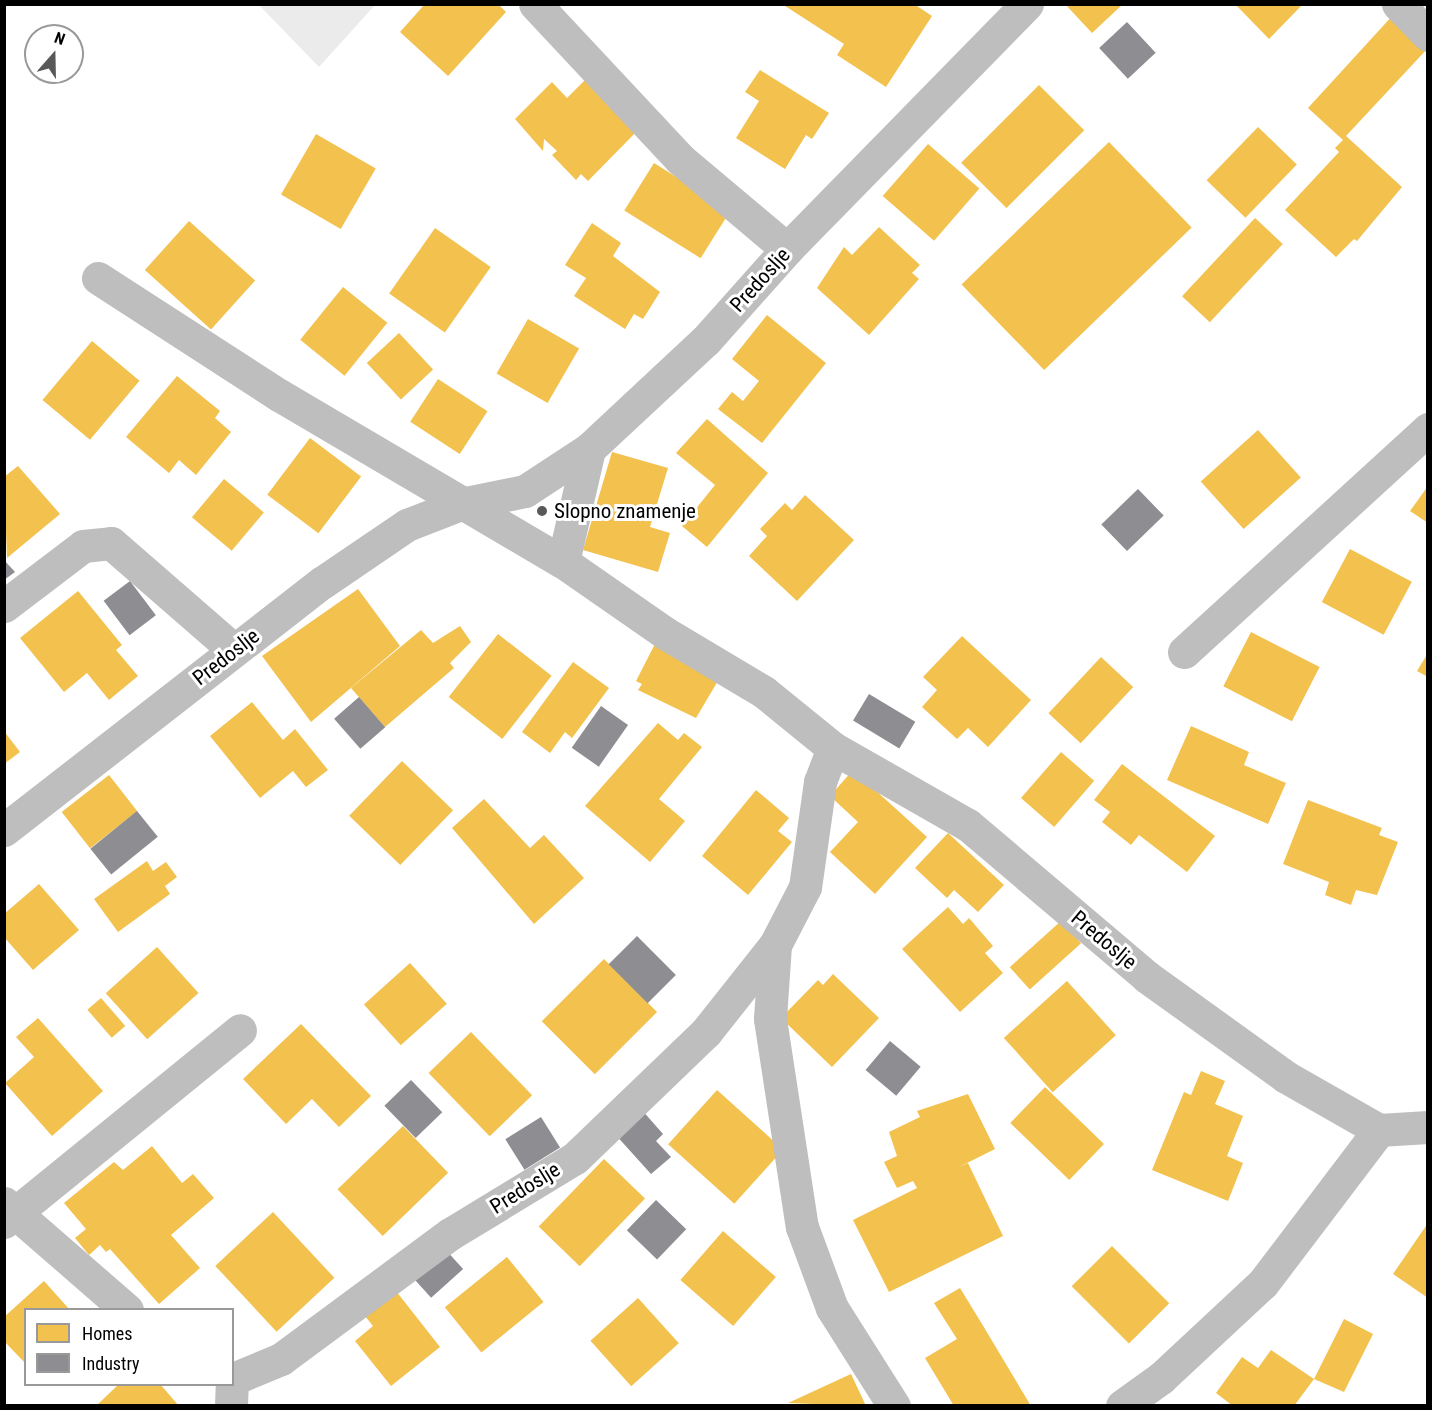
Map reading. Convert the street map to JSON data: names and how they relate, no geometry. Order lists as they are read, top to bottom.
{
  "streets": {
    "street": ["Predoslje"]
  },
  "places": ["Slopno znamenje"],
  "legend": ["Homes", "Industry"],
  "north": "top"
}
